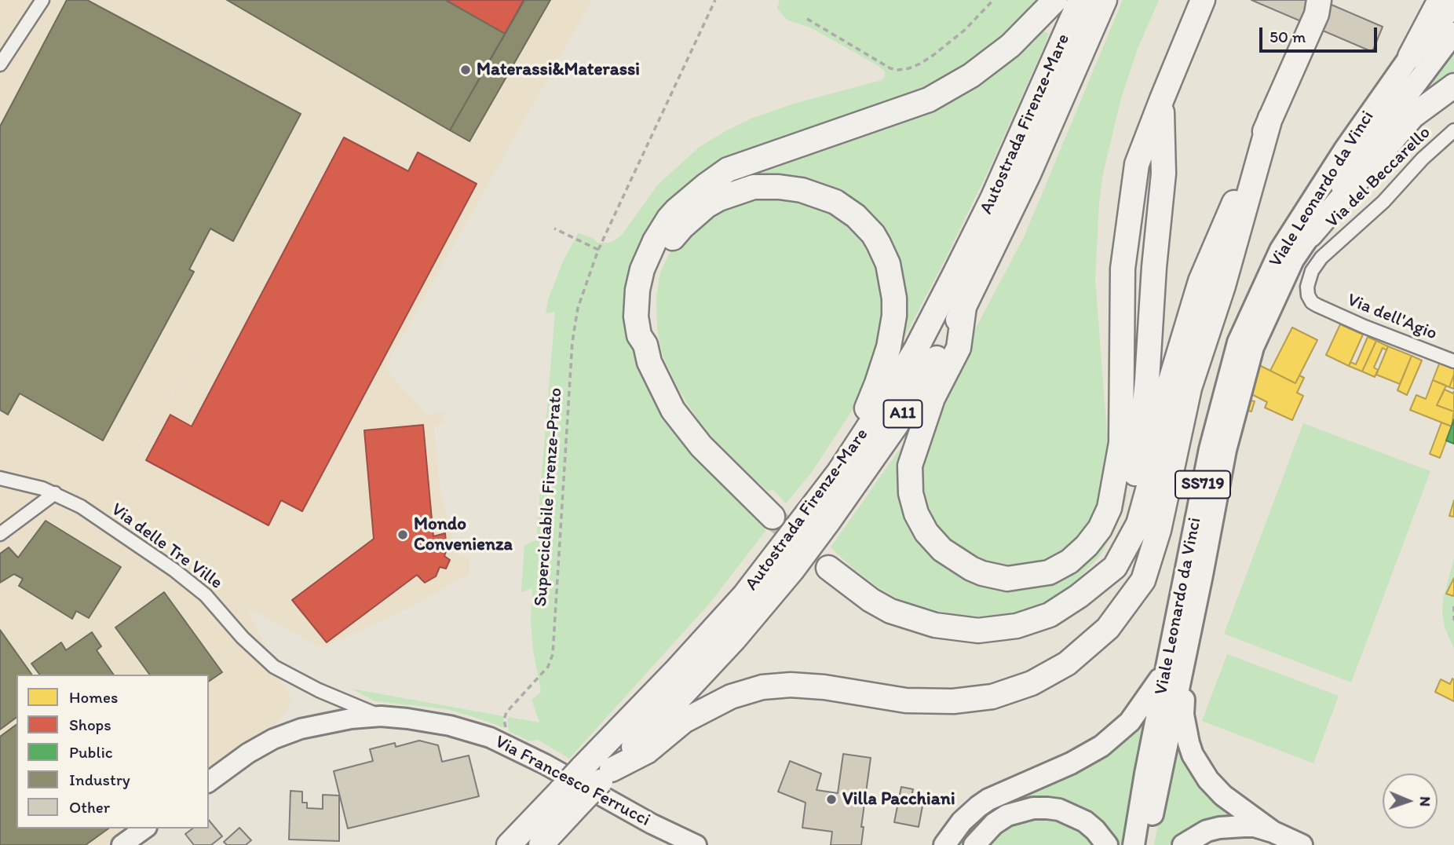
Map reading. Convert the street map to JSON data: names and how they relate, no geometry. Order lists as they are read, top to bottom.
{
  "streets": {
    "highway": [
      "Autostrada Firenze-Mare",
      "Viale Leonardo da Vinci",
      "A11",
      "SS719"
    ],
    "main road": ["Via Francesco Ferrucci"],
    "street": ["Via del Beccarello", "Via dell'Agio", "Via delle Tre Ville"],
    "path": ["Superciclabile Firenze-Prato"]
  },
  "crossings": [
    ["Via del Beccarello", "Via dell'Agio"],
    ["Via delle Tre Ville", "Via Francesco Ferrucci"]
  ],
  "places": ["Materassi&Materassi", "Mondo Convenienza", "Villa Pacchiani"],
  "legend": [
    "Homes",
    "Shops",
    "Public",
    "Industry",
    "Other"
  ],
  "scale_bar": "50 m",
  "north": "right"
}
